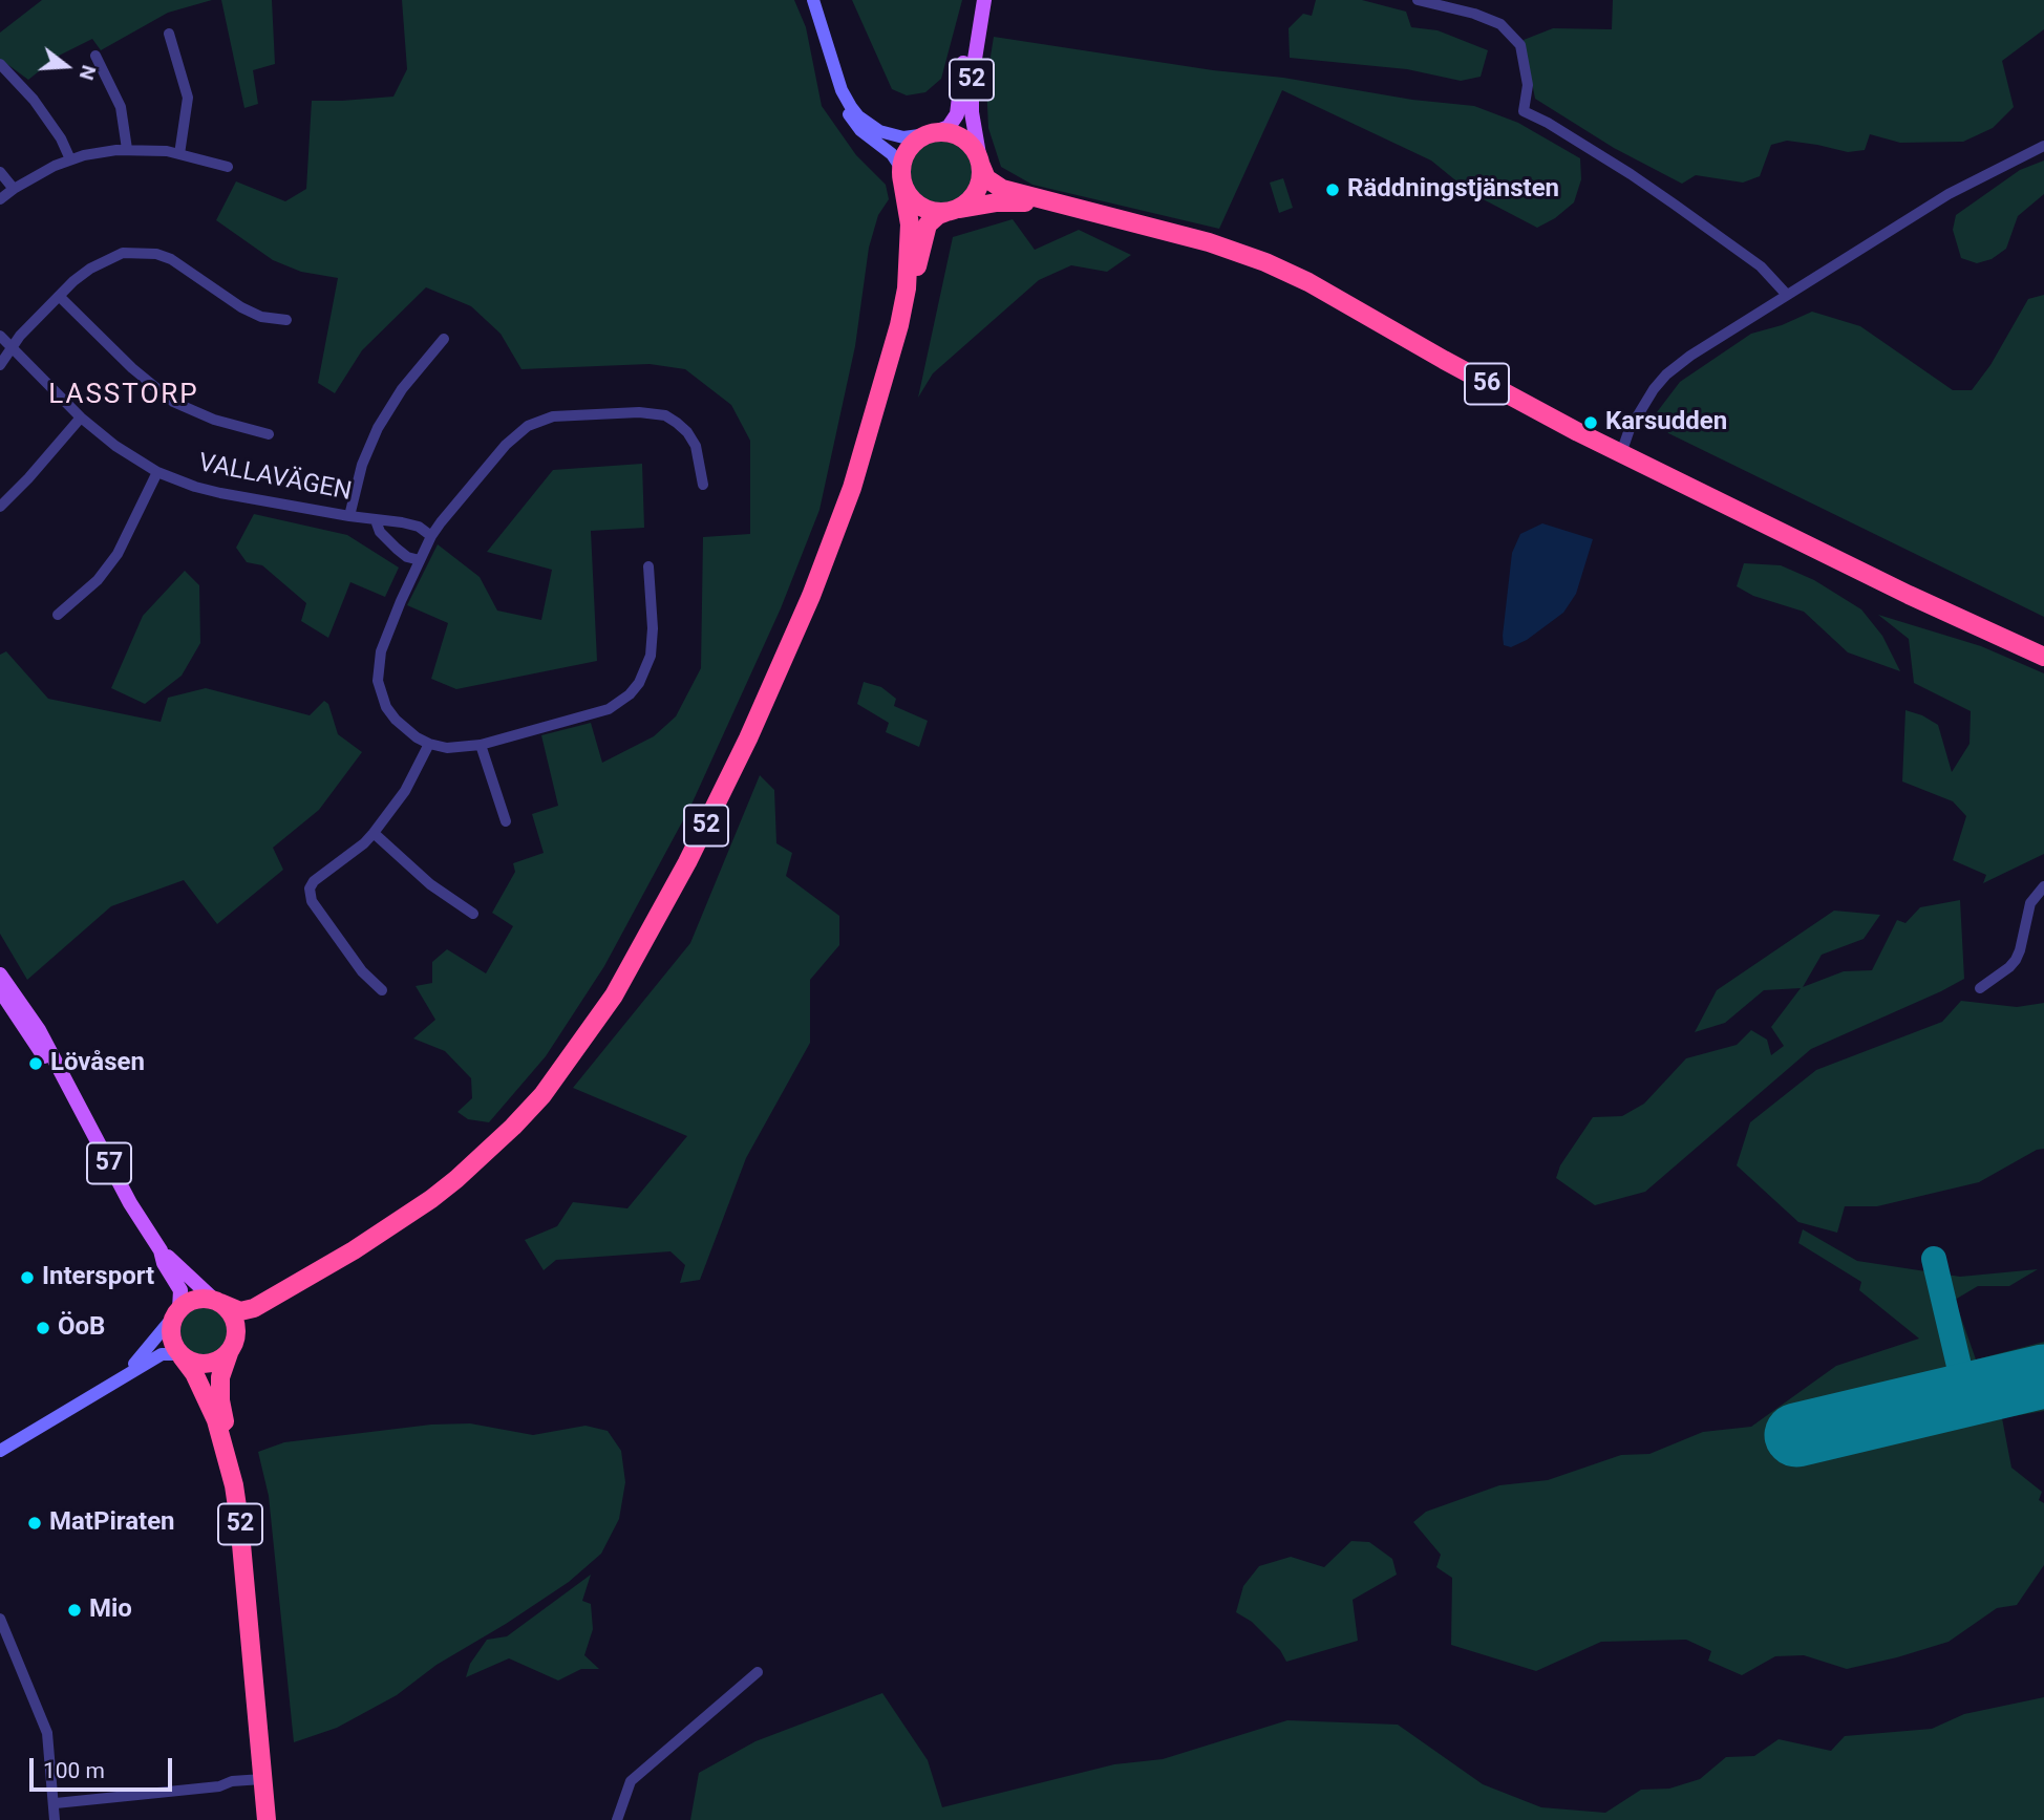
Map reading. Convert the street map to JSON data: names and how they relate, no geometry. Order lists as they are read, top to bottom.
{
  "streets": {
    "highway": ["52", "56"],
    "main road": ["57"],
    "street": ["VALLAVÄGEN"]
  },
  "crossings": [
    ["52", "56"],
    ["52", "57"]
  ],
  "districts": ["LASSTORP"],
  "places": [
    "Räddningstjänsten",
    "Karsudden",
    "Lövåsen",
    "Intersport",
    "ÖoB",
    "MatPiraten",
    "Mio"
  ],
  "scale_bar": "100 m",
  "north": "right"
}
